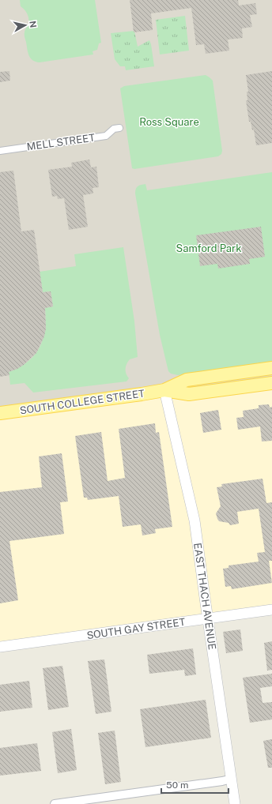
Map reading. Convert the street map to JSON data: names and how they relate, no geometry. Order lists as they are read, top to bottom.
{
  "streets": {
    "main road": ["SOUTH COLLEGE STREET"],
    "street": ["MELL STREET", "EAST THACH AVENUE", "SOUTH GAY STREET"]
  },
  "crossings": [
    ["SOUTH COLLEGE STREET", "EAST THACH AVENUE"],
    ["EAST THACH AVENUE", "SOUTH GAY STREET"]
  ],
  "parks": ["Ross Square", "Samford Park"],
  "scale_bar": "50 m",
  "north": "right"
}
